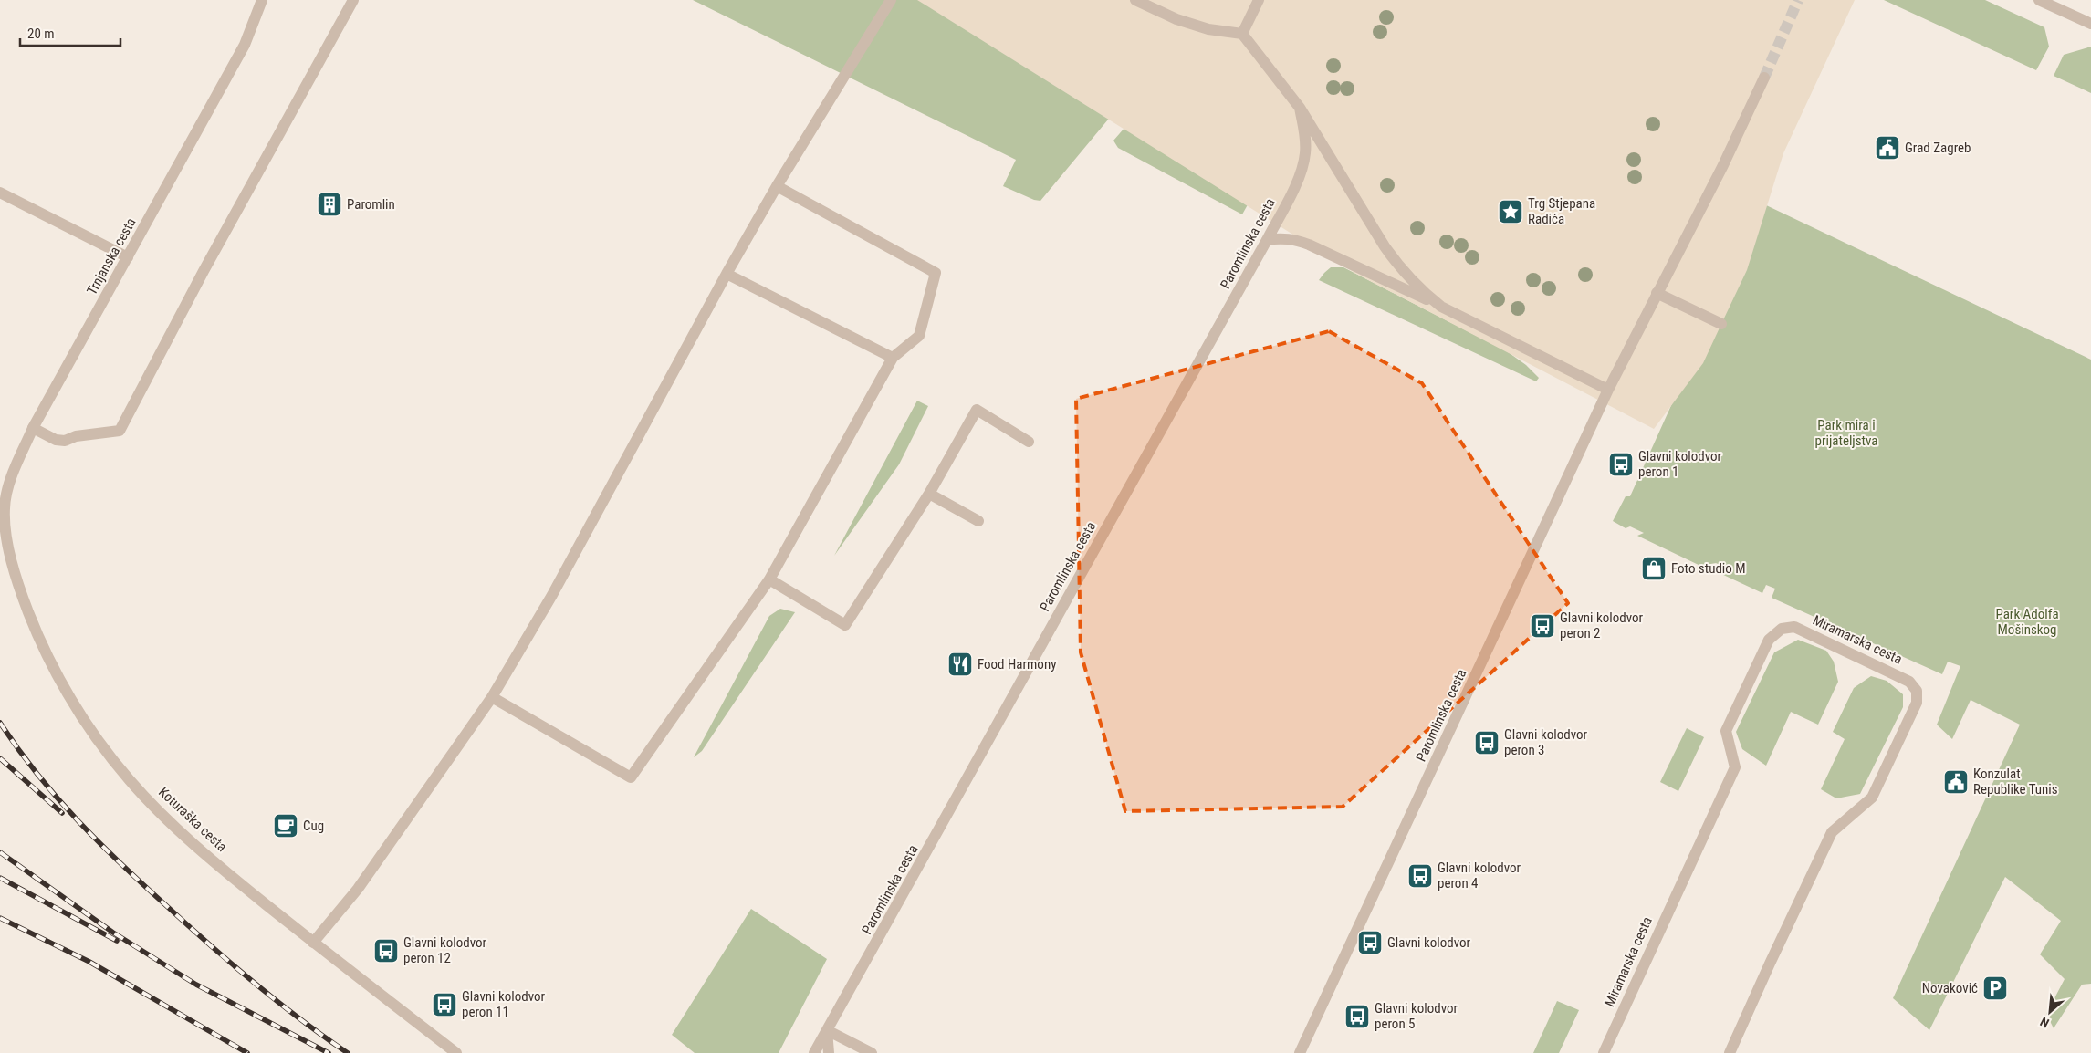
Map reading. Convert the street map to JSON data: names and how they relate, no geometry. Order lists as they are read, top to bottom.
{
  "streets": {
    "street": [
      "Paromlinska cesta",
      "Trnjanska cesta",
      "Miramarska cesta",
      "Koturaška cesta"
    ]
  },
  "crossings": [
    ["Trnjanska cesta", "Koturaška cesta"]
  ],
  "parks": ["Park mira i prijateljstva", "Park Adolfa Mošinskog"],
  "places": {
    "public building": ["Grad Zagreb", "Konzulat Republike Tunis"],
    "building": ["Paromlin"],
    "place": ["Trg Stjepana Radića"],
    "bus stop": [
      "Glavni kolodvor peron 1",
      "Glavni kolodvor peron 2",
      "Glavni kolodvor peron 3",
      "Glavni kolodvor peron 4",
      "Glavni kolodvor",
      "Glavni kolodvor peron 12",
      "Glavni kolodvor peron 11",
      "Glavni kolodvor peron 5"
    ],
    "shop": ["Foto studio M"],
    "restaurant": ["Food Harmony"],
    "cafe": ["Cug"],
    "parking": ["Novaković"]
  },
  "scale_bar": "20 m",
  "north": "bottom left"
}
